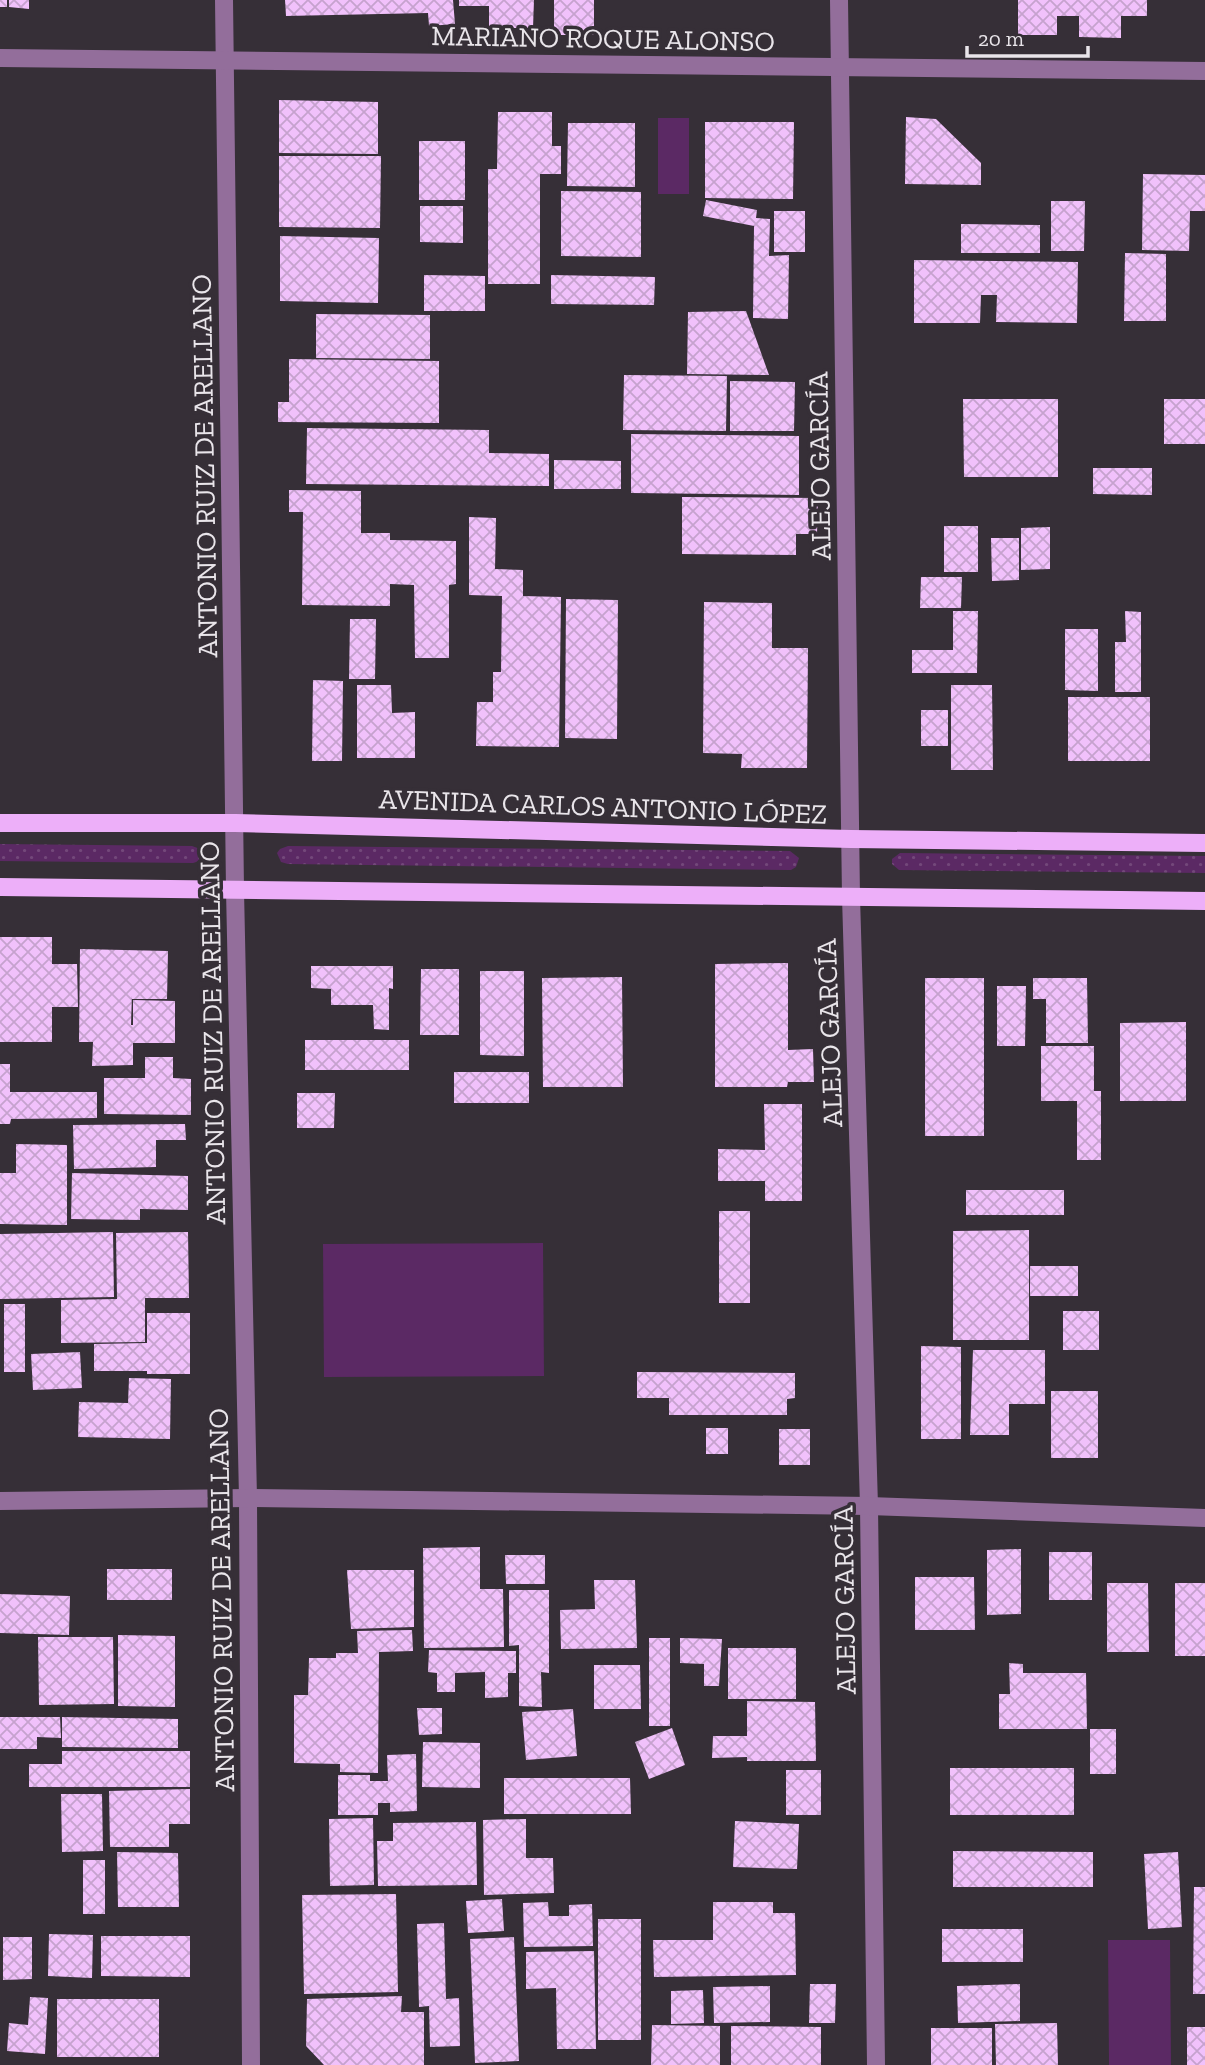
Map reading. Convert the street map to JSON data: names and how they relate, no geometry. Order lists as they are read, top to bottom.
{
  "streets": {
    "main road": ["AVENIDA CARLOS ANTONIO LÓPEZ"],
    "street": ["MARIANO ROQUE ALONSO", "ANTONIO RUIZ DE ARELLANO", "ALEJO GARCÍA"]
  },
  "crossings": [
    ["MARIANO ROQUE ALONSO", "ANTONIO RUIZ DE ARELLANO"],
    ["MARIANO ROQUE ALONSO", "ALEJO GARCÍA"],
    ["ANTONIO RUIZ DE ARELLANO", "AVENIDA CARLOS ANTONIO LÓPEZ"],
    ["ALEJO GARCÍA", "AVENIDA CARLOS ANTONIO LÓPEZ"]
  ],
  "scale_bar": "20 m"
}
